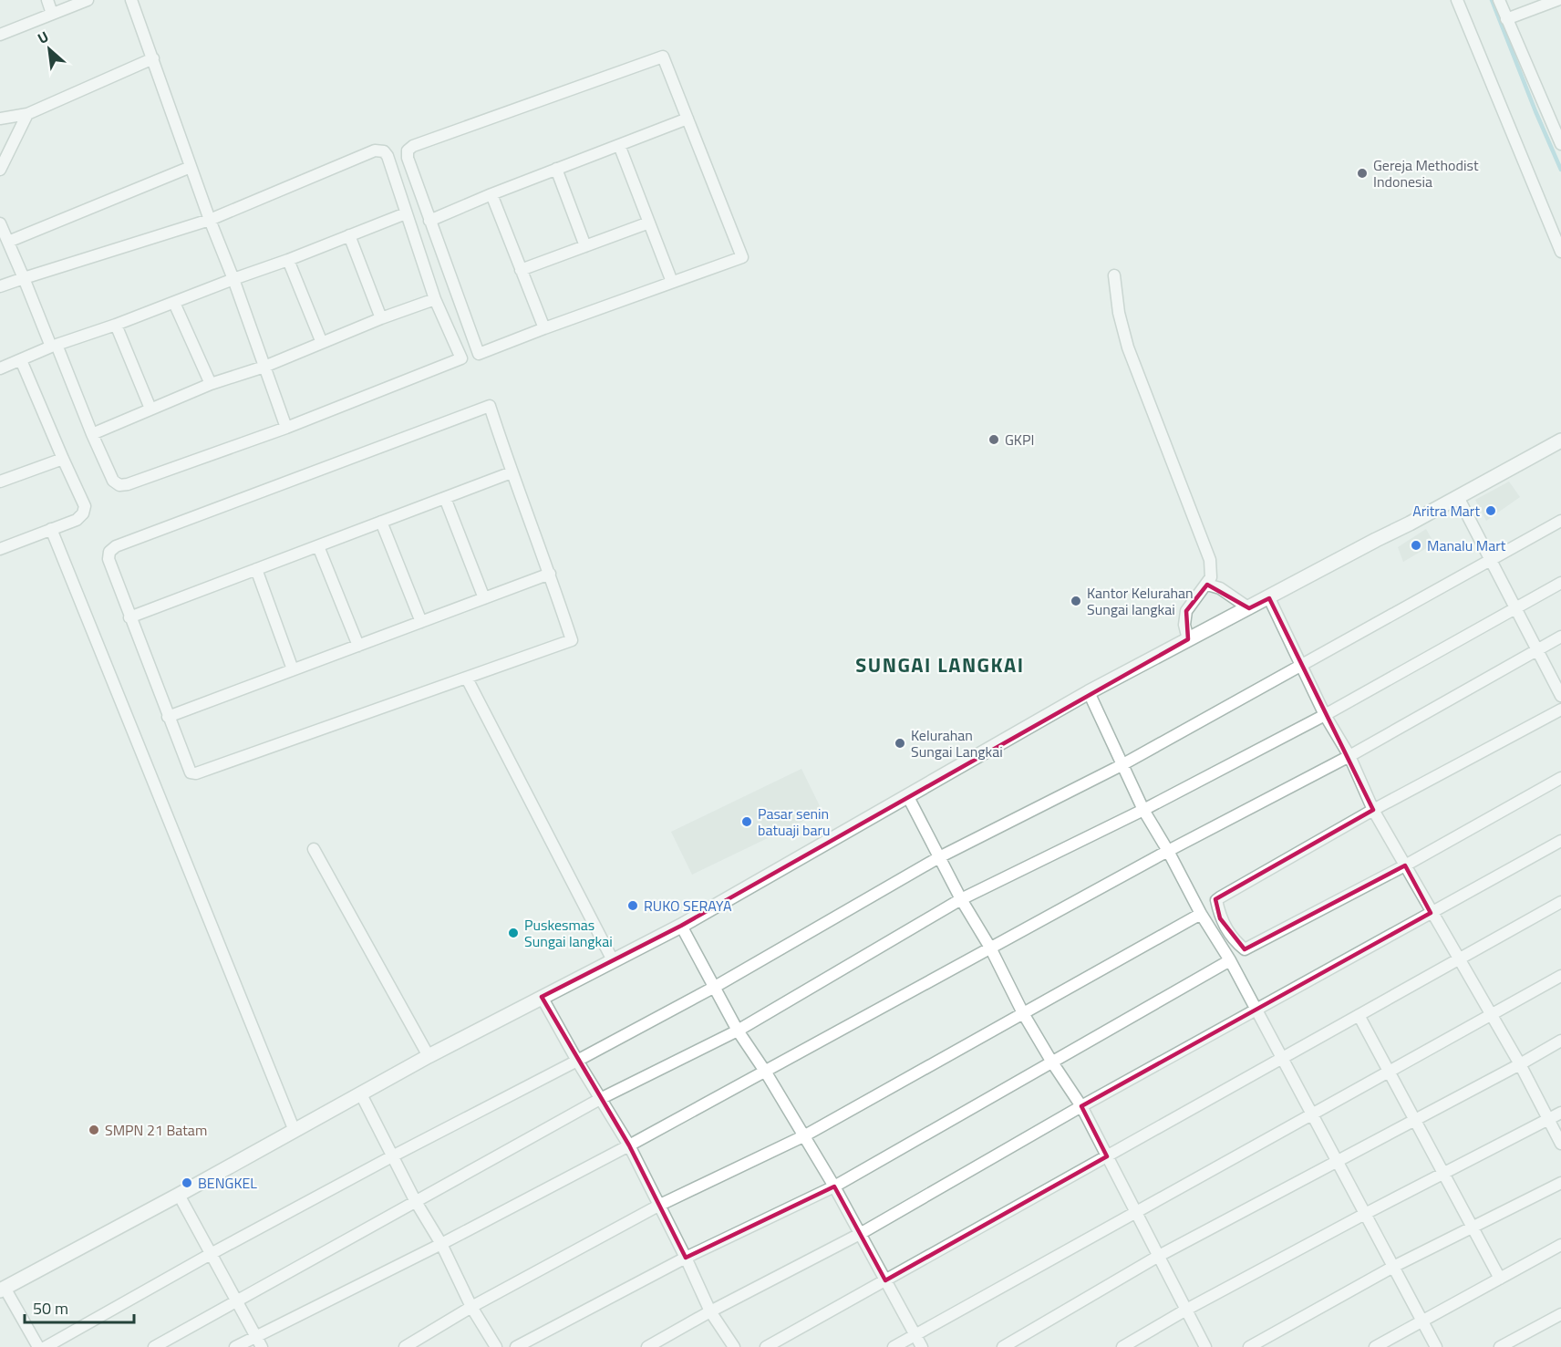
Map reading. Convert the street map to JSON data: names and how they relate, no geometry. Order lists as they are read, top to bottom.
{
  "districts": ["SUNGAI LANGKAI"],
  "places": [
    "Gereja Methodist Indonesia",
    "GKPI",
    "Aritra Mart",
    "Manalu Mart",
    "Kantor Kelurahan Sungai langkai",
    "Kelurahan Sungai Langkai",
    "Pasar senin batuaji baru",
    "RUKO SERAYA",
    "Puskesmas Sungai langkai",
    "SMPN 21 Batam",
    "BENGKEL"
  ],
  "scale_bar": "50 m",
  "north": "top left"
}
